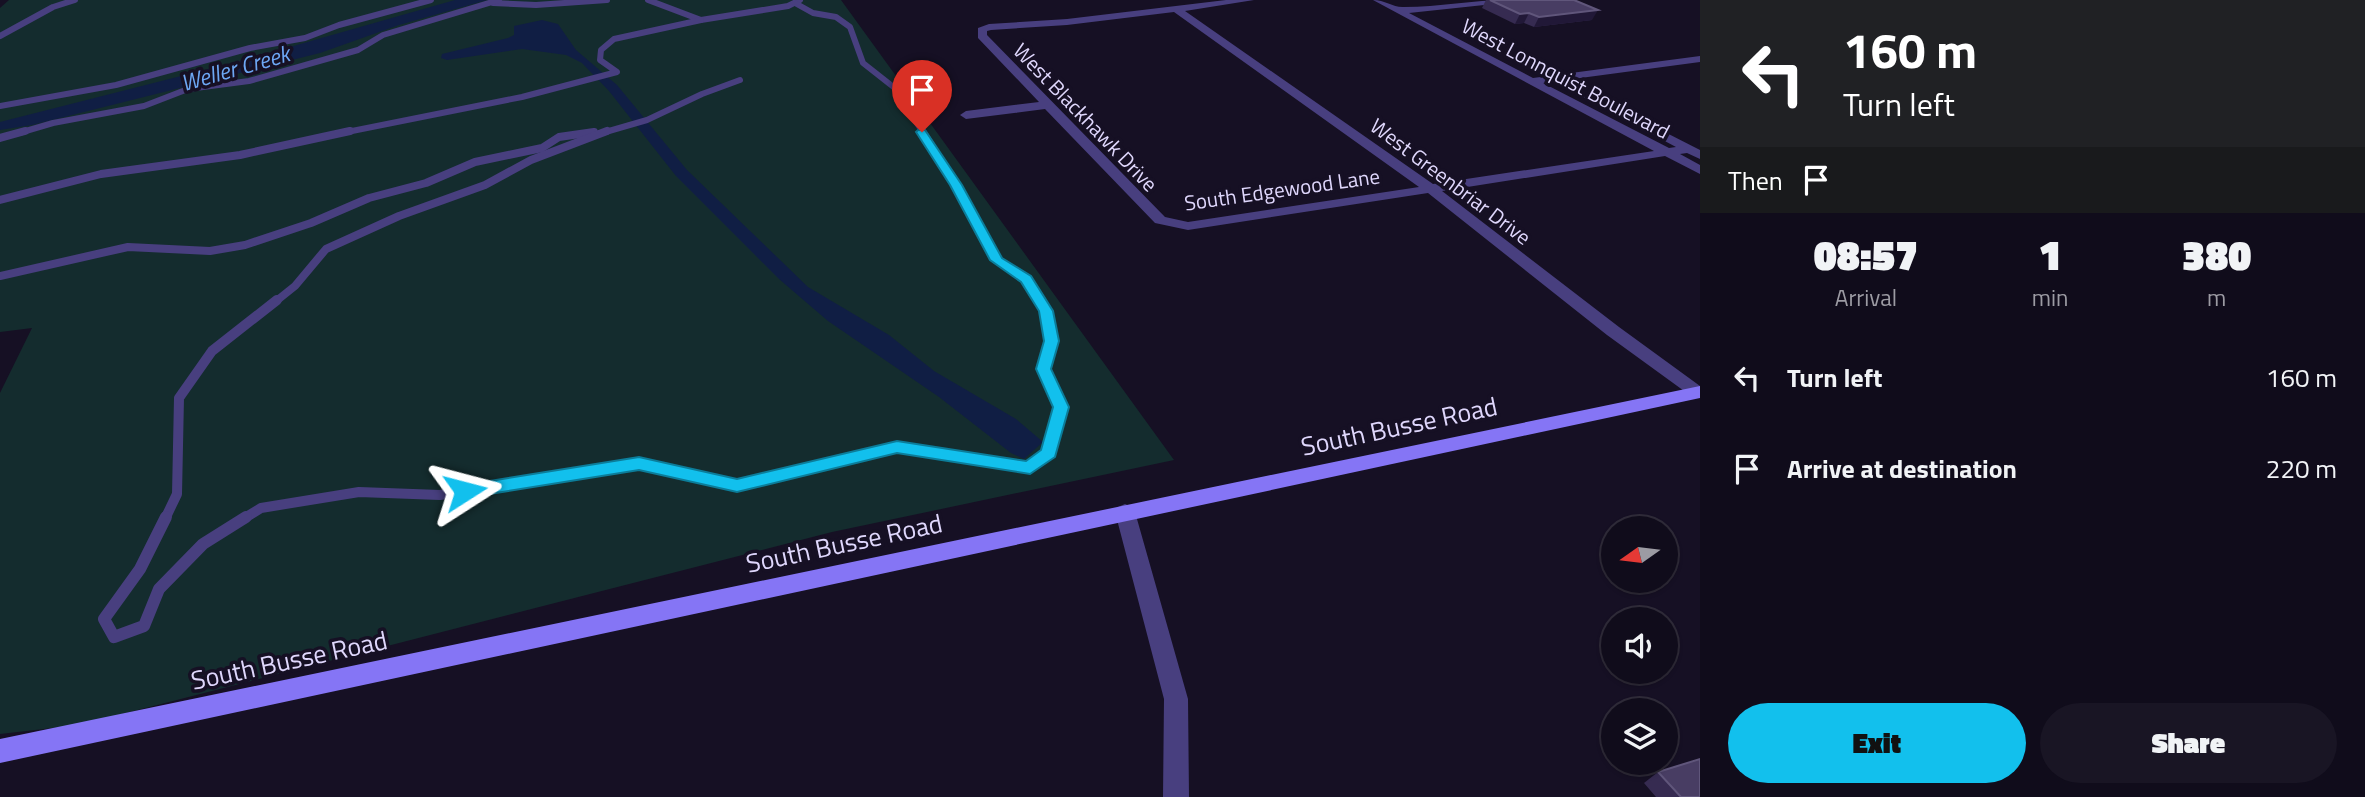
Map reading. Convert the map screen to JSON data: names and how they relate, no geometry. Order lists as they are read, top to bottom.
{
  "streets": {
    "main road": ["South Busse Road"],
    "street": [
      "West Lonnquist Boulevard",
      "West Blackhawk Drive",
      "West Greenbriar Drive",
      "South Edgewood Lane"
    ]
  },
  "crossings": [
    ["West Lonnquist Boulevard", "South Edgewood Lane"],
    ["West Blackhawk Drive", "West Greenbriar Drive"],
    ["West Blackhawk Drive", "South Edgewood Lane"],
    ["West Greenbriar Drive", "South Edgewood Lane"],
    ["West Greenbriar Drive", "South Busse Road"]
  ],
  "water": ["Weller Creek"],
  "north": "left",
  "page": {
    "turn": ["160 m", "Turn left"],
    "then": "Then",
    "eta": [
      "08:57",
      "Arrival",
      "1",
      "min",
      "380",
      "m"
    ],
    "list": [
      {
        "name": "Turn left",
        "value": "160 m"
      },
      {
        "name": "Arrive at destination",
        "value": "220 m"
      }
    ],
    "buttons": ["Exit", "Share"]
  }
}
